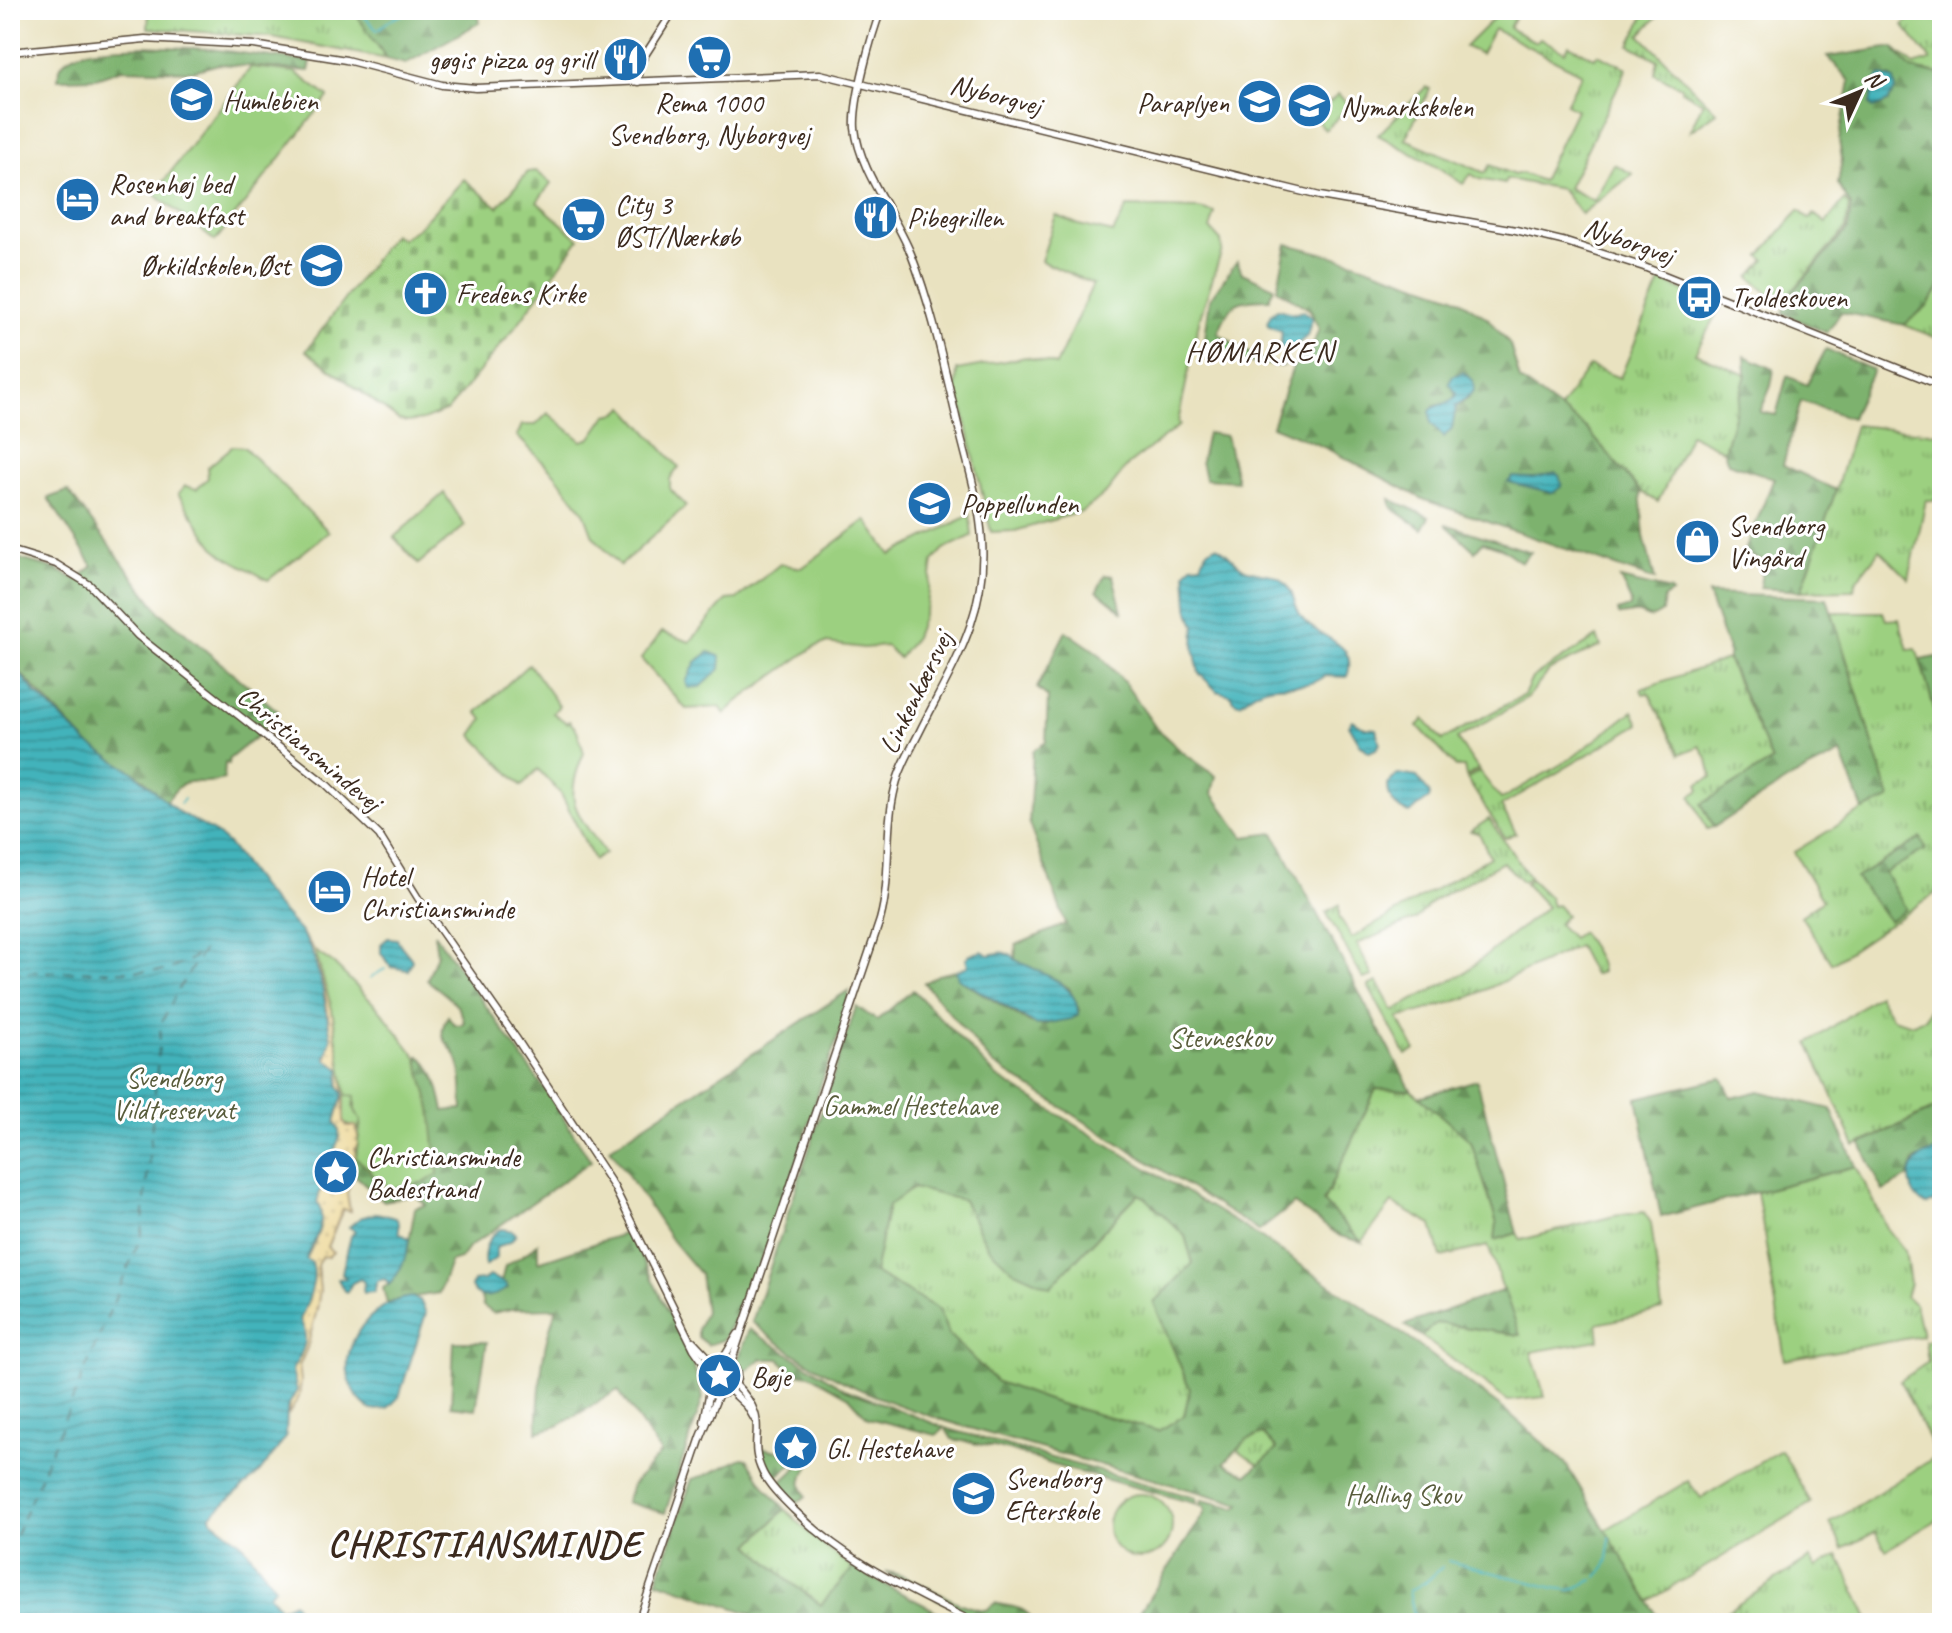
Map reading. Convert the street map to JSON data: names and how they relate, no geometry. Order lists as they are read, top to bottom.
{
  "streets": {
    "street": ["Nyborgvej", "Linkenkærsvej", "Christiansmindevej"]
  },
  "crossings": [
    ["Nyborgvej", "Linkenkærsvej"],
    ["Linkenkærsvej", "Christiansmindevej"]
  ],
  "districts": ["HØMARKEN", "CHRISTIANSMINDE"],
  "parks": [
    "Stevneskov",
    "Svendborg Vildtreservat",
    "Gammel Hestehave",
    "Halling Skov"
  ],
  "places": {
    "supermarket": ["Rema 1000 Svendborg, Nyborgvej", "City 3 ØST/Nærkøb"],
    "restaurant": ["gøgis pizza og grill", "Pibegrillen"],
    "school or university": [
      "Humlebien",
      "Paraplyen",
      "Nymarkskolen",
      "Ørkildskolen,Øst",
      "Poppellunden",
      "Svendborg Efterskole"
    ],
    "hotel": ["Rosenhøj bed and breakfast", "Hotel Christiansminde"],
    "church": ["Fredens Kirke"],
    "bus stop": ["Troldeskoven"],
    "shop": ["Svendborg Vingård"],
    "place": ["Christiansminde Badestrand", "Bøje", "Gl. Hestehave"]
  },
  "north": "top right"
}
